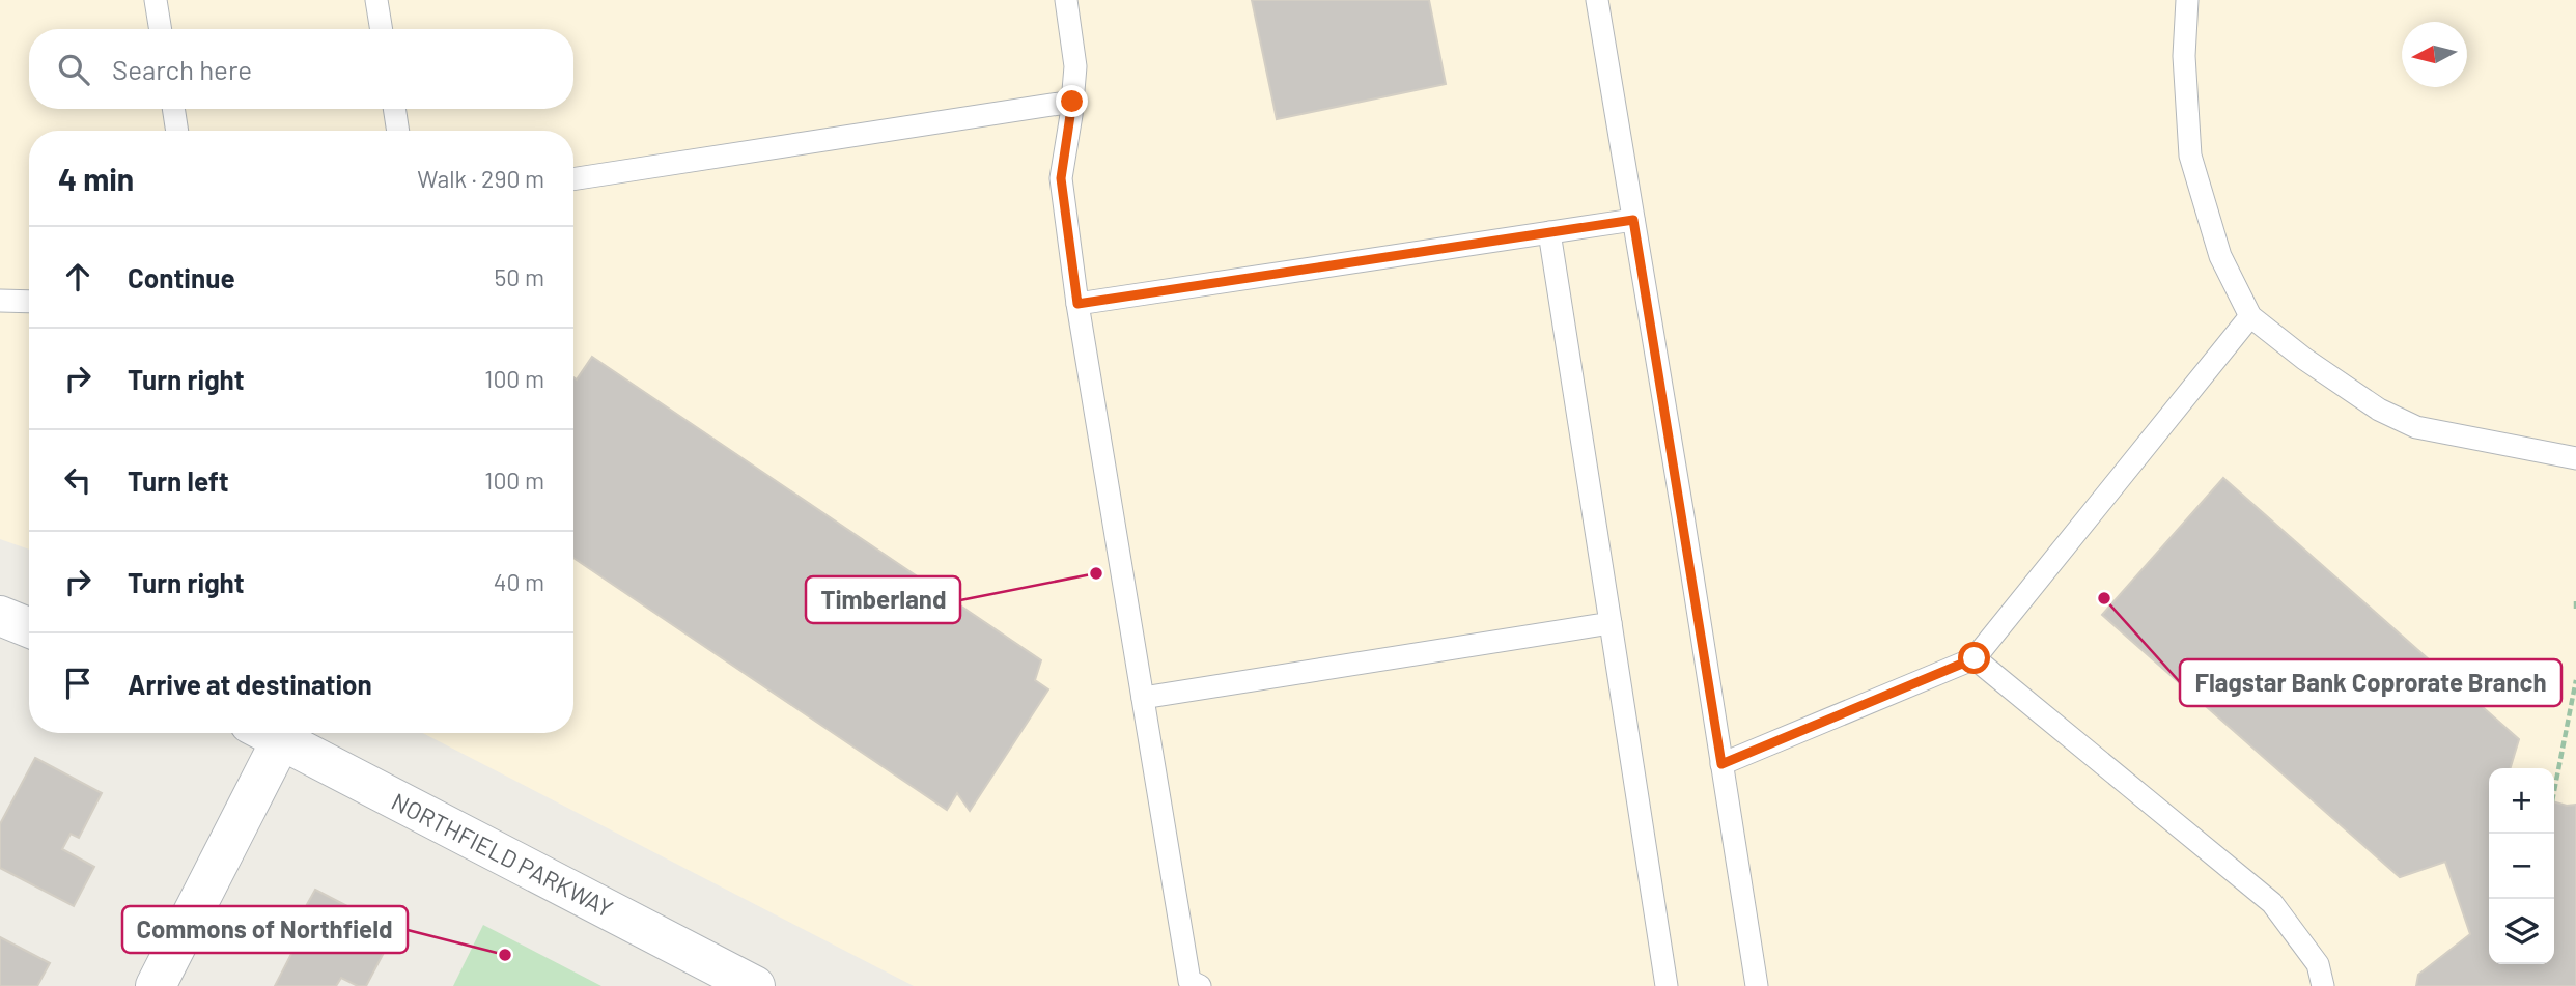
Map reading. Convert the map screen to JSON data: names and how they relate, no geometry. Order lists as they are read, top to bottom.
{
  "streets": {
    "street": ["NORTHFIELD PARKWAY"]
  },
  "places": ["Timberland", "Flagstar Bank Coprorate Branch", "Commons of Northfield"],
  "north": "left",
  "page": {
    "search": "Search here",
    "heading": ["4 min", "Walk · 290 m"],
    "list": [
      ["Continue", "50 m"],
      ["Turn right", "100 m"],
      ["Turn left", "100 m"],
      ["Turn right", "40 m"],
      "Arrive at destination"
    ],
    "map_buttons": ["+", "−"]
  }
}
